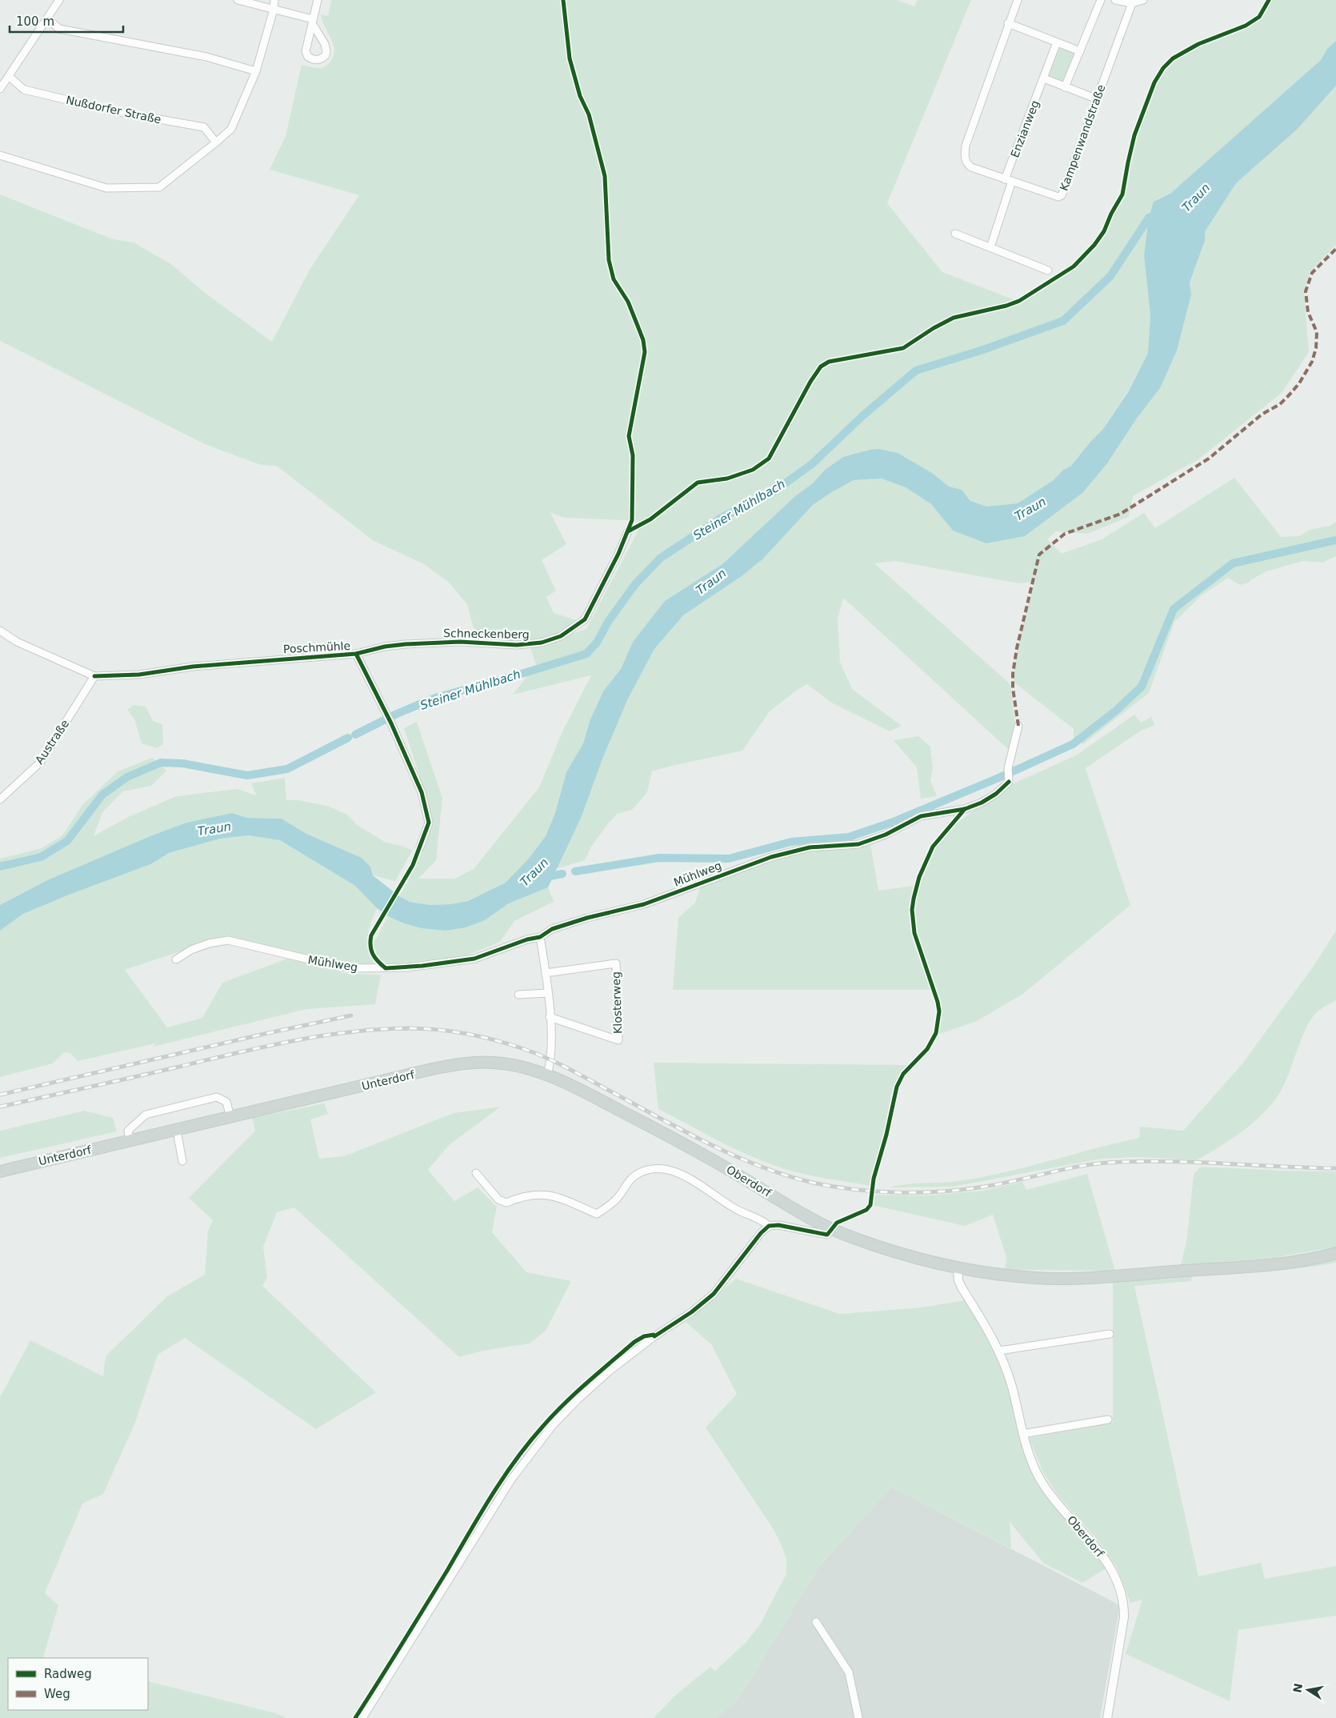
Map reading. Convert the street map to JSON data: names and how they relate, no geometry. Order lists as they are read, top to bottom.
{
  "streets": {
    "main road": ["Unterdorf", "Oberdorf"],
    "street": [
      "Nußdorfer Straße",
      "Enzianweg",
      "Kampenwandstraße",
      "Schneckenberg",
      "Poschmühle",
      "Austraße",
      "Mühlweg",
      "Klosterweg"
    ]
  },
  "crossings": [
    ["Enzianweg", "Kampenwandstraße"],
    ["Schneckenberg", "Poschmühle"],
    ["Poschmühle", "Austraße"],
    ["Unterdorf", "Oberdorf"]
  ],
  "water": ["Traun", "Steiner Mühlbach"],
  "legend": ["Radweg", "Weg"],
  "scale_bar": "100 m",
  "north": "left"
}
